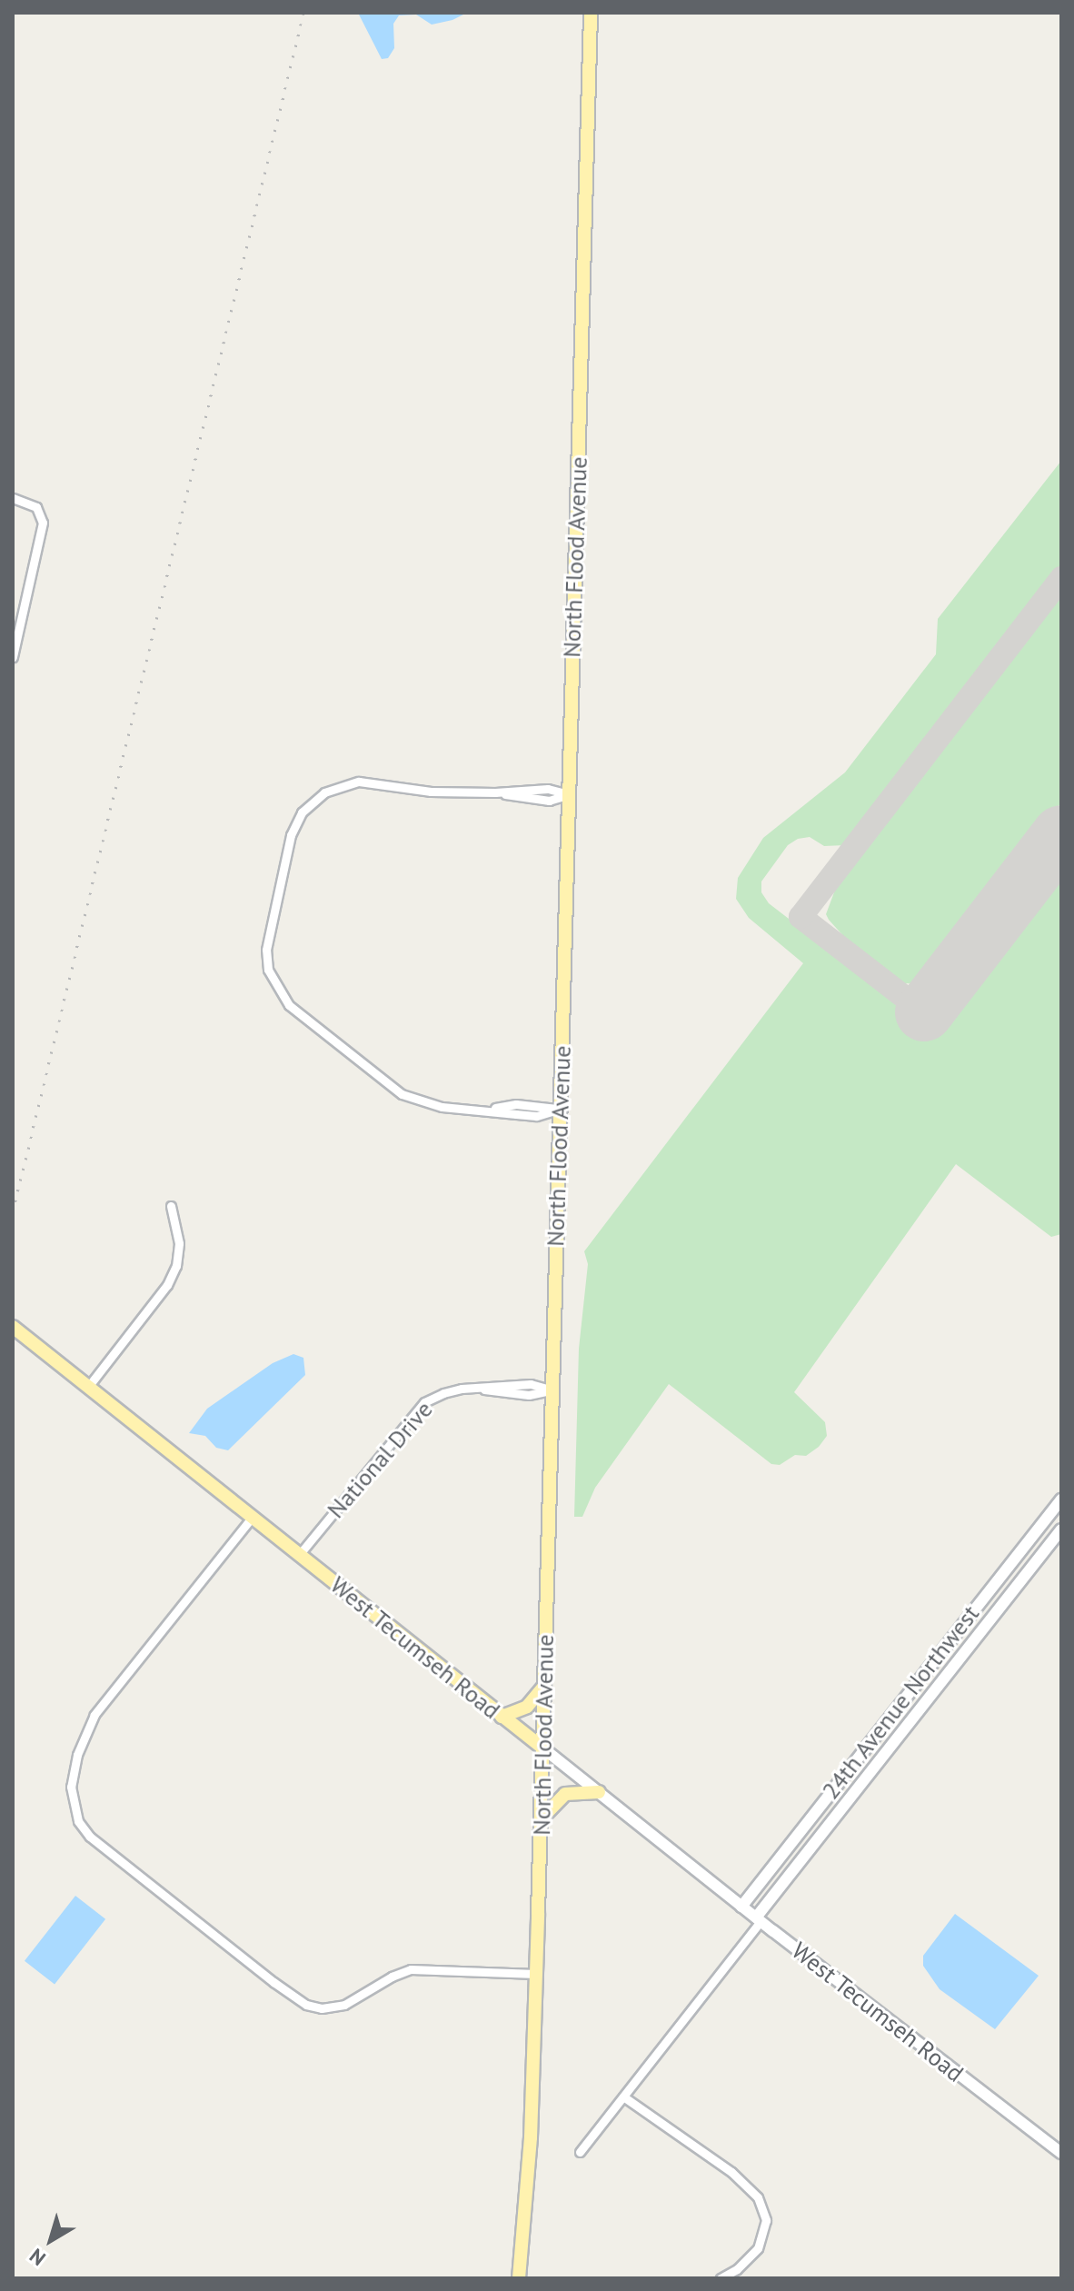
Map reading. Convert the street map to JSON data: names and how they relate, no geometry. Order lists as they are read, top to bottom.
{
  "streets": {
    "main road": ["North Flood Avenue", "West Tecumseh Road", "24th Avenue Northwest"],
    "street": ["National Drive"]
  },
  "crossings": [
    ["North Flood Avenue", "National Drive"],
    ["North Flood Avenue", "West Tecumseh Road"],
    ["National Drive", "West Tecumseh Road"],
    ["West Tecumseh Road", "24th Avenue Northwest"]
  ],
  "north": "bottom left"
}
